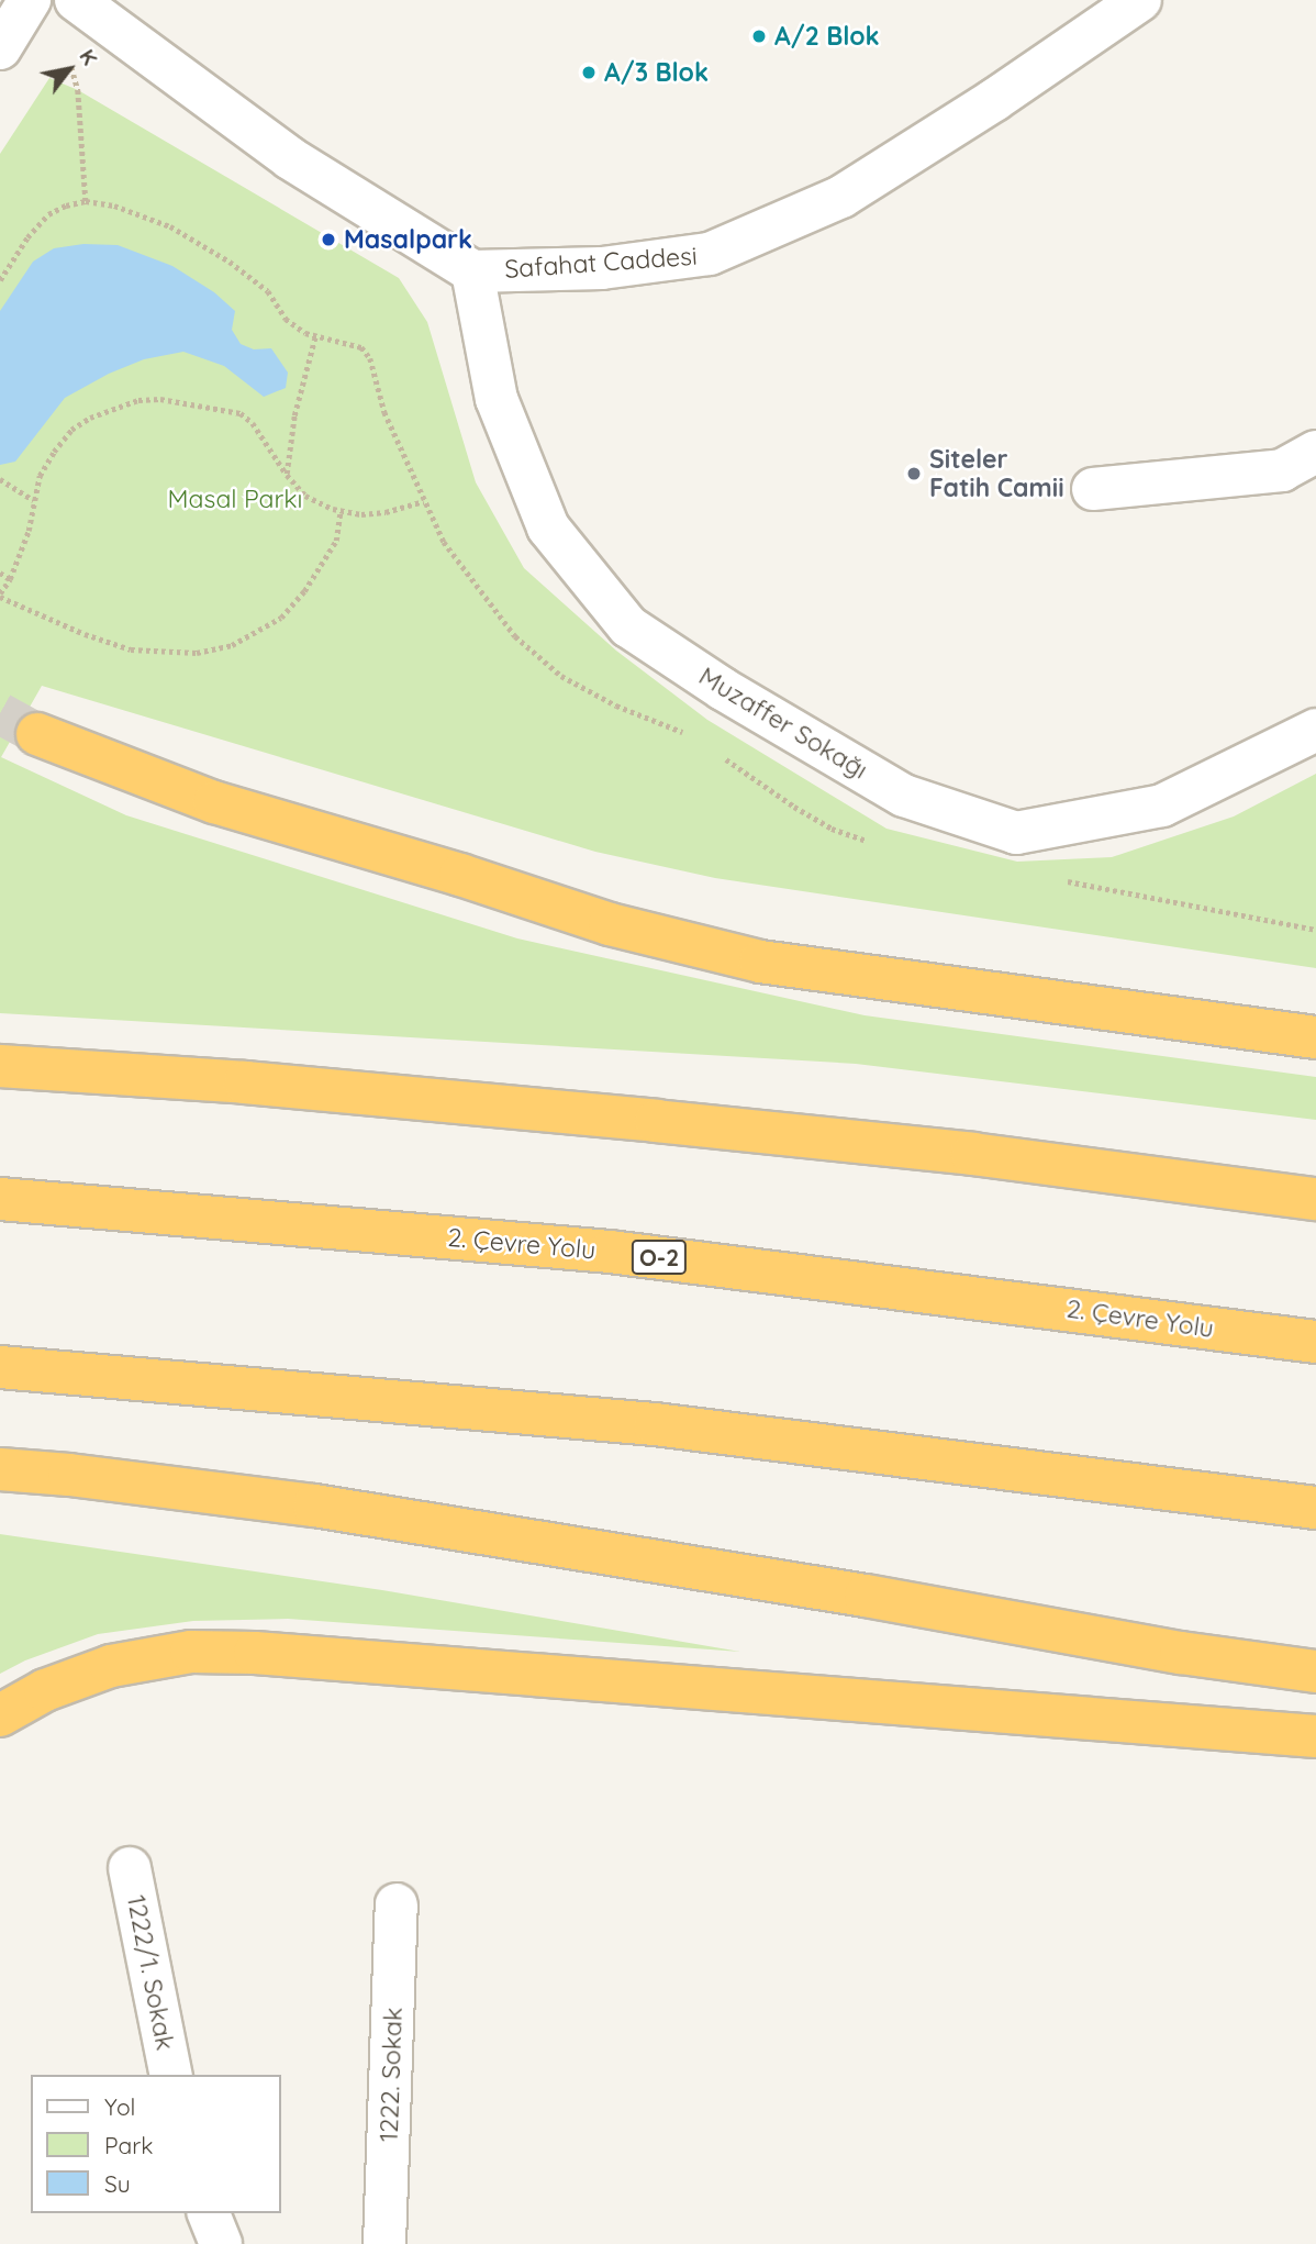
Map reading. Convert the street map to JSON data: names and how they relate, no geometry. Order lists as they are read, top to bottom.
{
  "streets": {
    "highway": ["2. Çevre Yolu", "O-2"],
    "street": [
      "Safahat Caddesi",
      "Muzaffer Sokağı",
      "1222/1. Sokak",
      "1222. Sokak"
    ]
  },
  "crossings": [
    ["Safahat Caddesi", "Muzaffer Sokağı"]
  ],
  "parks": ["Masal Parkı"],
  "places": [
    "A/2 Blok",
    "A/3 Blok",
    "Masalpark",
    "Siteler Fatih Camii"
  ],
  "legend": ["Yol", "Park", "Su"],
  "north": "top right"
}
